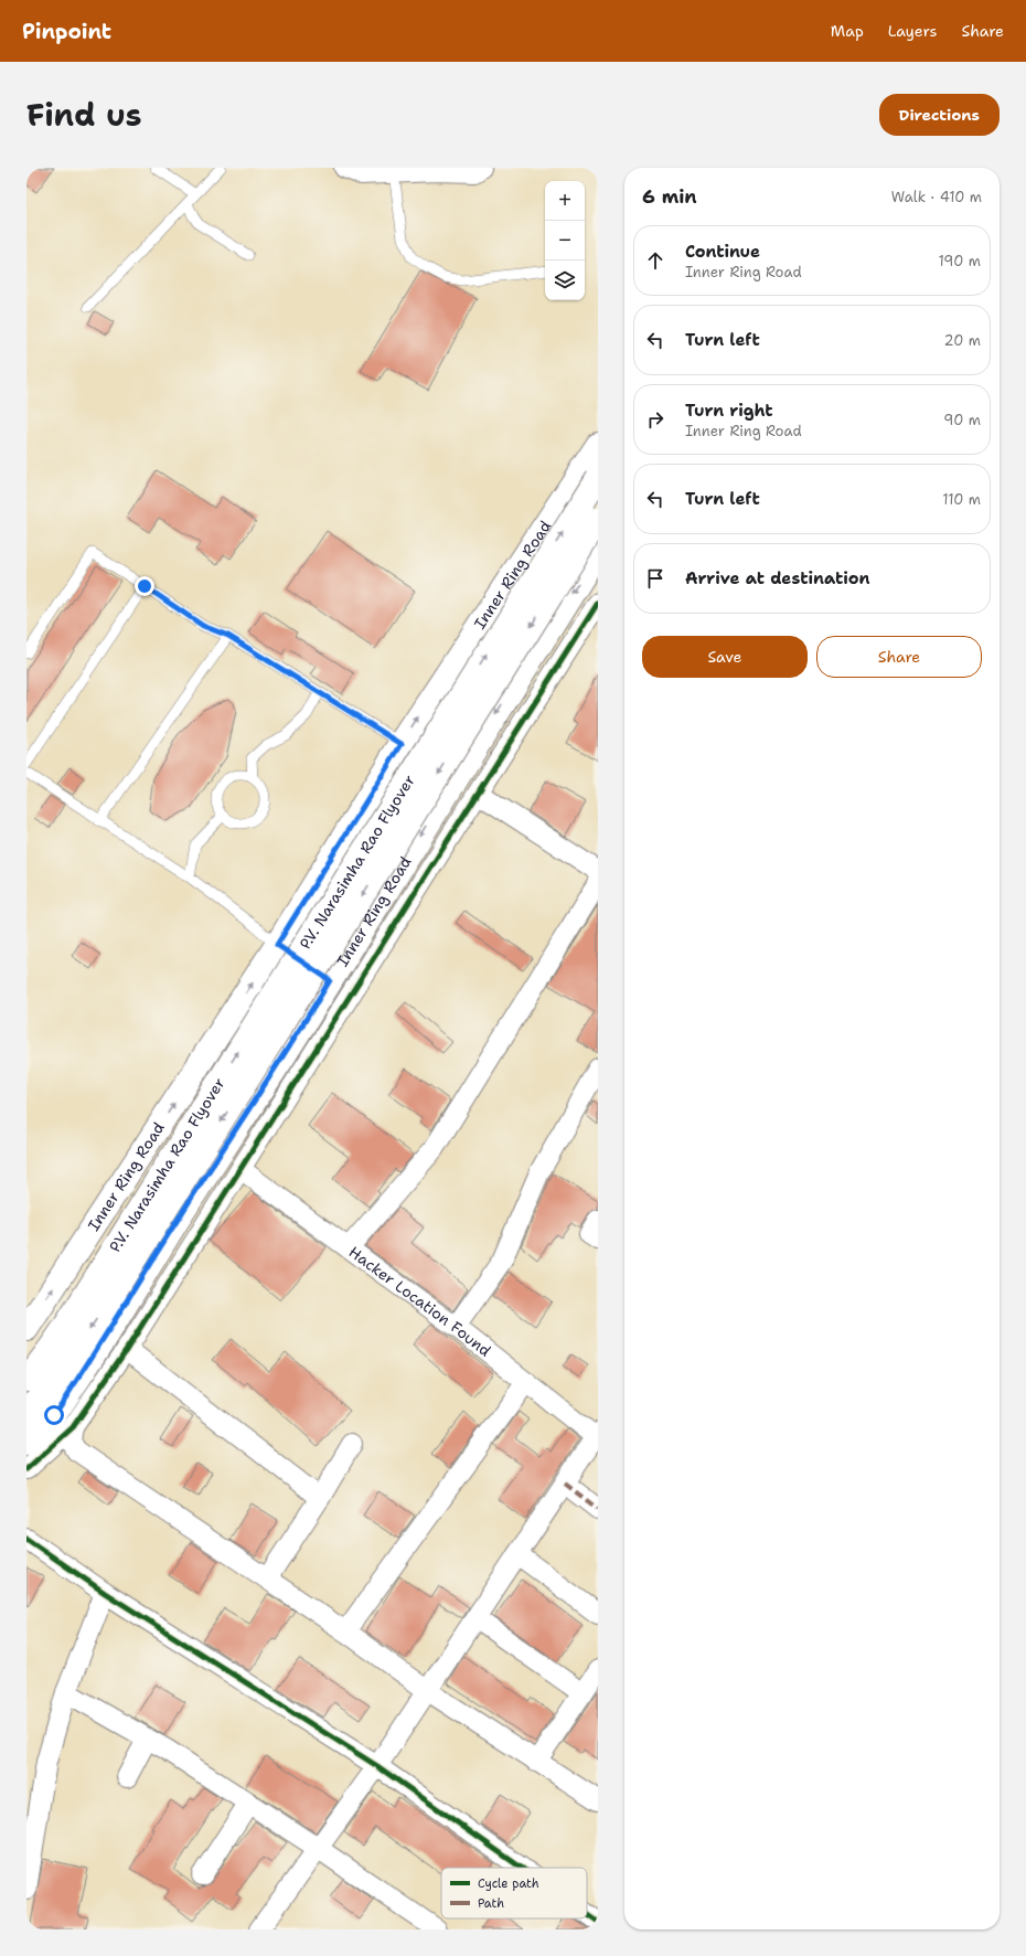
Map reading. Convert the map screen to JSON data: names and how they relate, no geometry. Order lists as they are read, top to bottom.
{
  "streets": {
    "main road": ["Inner Ring Road", "P.V. Narasimha Rao Flyover"],
    "street": ["Hacker Location Found"]
  },
  "legend": ["Cycle path", "Path"],
  "page": {
    "header": "Pinpoint",
    "nav": ["Map", "Layers", "Share"],
    "title": "Find us",
    "buttons": [
      "Directions",
      ["Save", "Share"]
    ],
    "heading": ["6 min", "Walk · 410 m"],
    "map_buttons": ["+", "−"],
    "list": [
      ["Continue", "Inner Ring Road", "190 m"],
      ["Turn left", "20 m"],
      ["Turn right", "Inner Ring Road", "90 m"],
      ["Turn left", "110 m"],
      "Arrive at destination"
    ]
  }
}
